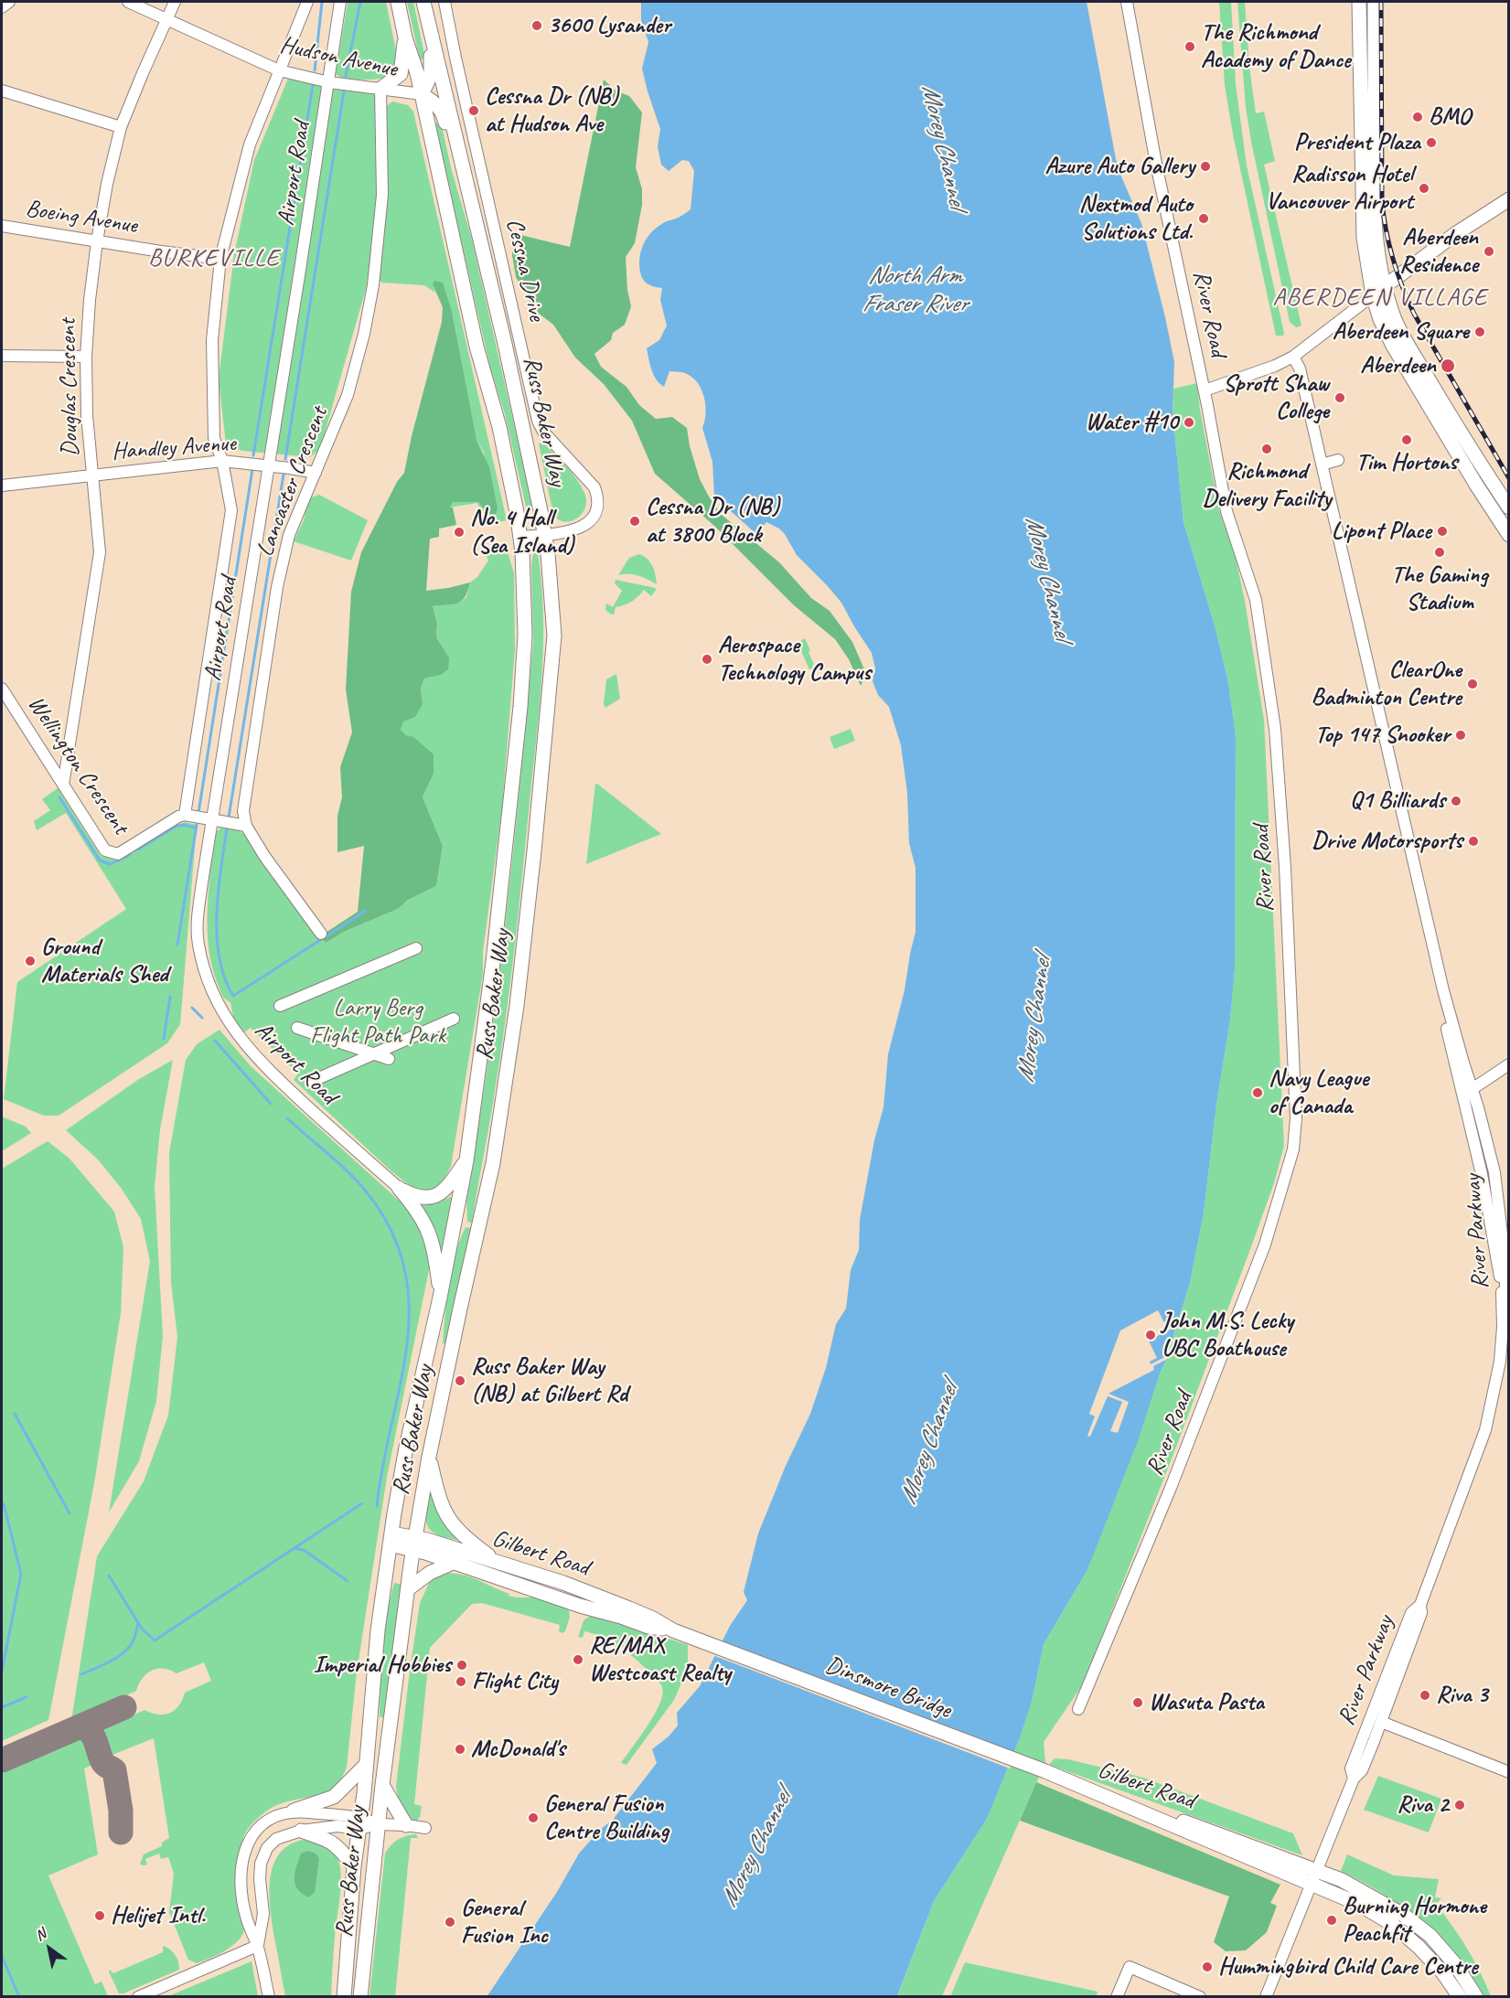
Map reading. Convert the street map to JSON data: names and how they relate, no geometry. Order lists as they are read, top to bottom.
{
  "streets": {
    "main road": ["Russ Baker Way", "Gilbert Road", "Dinsmore Bridge"],
    "street": [
      "Hudson Avenue",
      "Airport Road",
      "Boeing Avenue",
      "Cessna Drive",
      "River Road",
      "Douglas Crescent",
      "Handley Avenue",
      "Lancaster Crescent",
      "Wellington Crescent",
      "River Parkway"
    ]
  },
  "crossings": [
    ["Hudson Avenue", "Airport Road"],
    ["Hudson Avenue", "Douglas Crescent"],
    ["Hudson Avenue", "Russ Baker Way"],
    ["Hudson Avenue", "Lancaster Crescent"],
    ["Airport Road", "Handley Avenue"],
    ["Boeing Avenue", "Douglas Crescent"],
    ["Cessna Drive", "Russ Baker Way"],
    ["Douglas Crescent", "Handley Avenue"],
    ["Douglas Crescent", "Wellington Crescent"],
    ["Russ Baker Way", "Gilbert Road"],
    ["Handley Avenue", "Lancaster Crescent"],
    ["River Parkway", "Gilbert Road"],
    ["Gilbert Road", "Dinsmore Bridge"]
  ],
  "districts": ["BURKEVILLE", "ABERDEEN VILLAGE"],
  "water": ["Morey Channel", "North Arm Fraser River"],
  "parks": ["Larry Berg Flight Path Park"],
  "places": [
    "3600 Lysander",
    "The Richmond Academy of Dance",
    "Cessna Dr (NB) at Hudson Ave",
    "BMO",
    "President Plaza",
    "Azure Auto Gallery",
    "Radisson Hotel Vancouver Airport",
    "Nextmod Auto Solutions Ltd.",
    "Aberdeen Residence",
    "Aberdeen Square",
    "Aberdeen",
    "Sprott Shaw College",
    "Water #10",
    "Tim Hortons",
    "Richmond Delivery Facility",
    "Cessna Dr (NB) at 3800 Block",
    "Lipont Place",
    "No. 4 Hall (Sea Island)",
    "The Gaming Stadium",
    "Aerospace Technology Campus",
    "ClearOne Badminton Centre",
    "Top 147 Snooker",
    "Q1 Billiards",
    "Drive Motorsports",
    "Ground Materials Shed",
    "Navy League of Canada",
    "John M.S. Lecky UBC Boathouse",
    "Russ Baker Way (NB) at Gilbert Rd",
    "RE/MAX Westcoast Realty",
    "Imperial Hobbies",
    "Flight City",
    "Riva 3",
    "Wasuta Pasta",
    "McDonald's",
    "Riva 2",
    "General Fusion Centre Building",
    "Helijet Intl.",
    "Burning Hormone Peachfit",
    "General Fusion Inc",
    "Hummingbird Child Care Centre"
  ],
  "north": "top left"
}
